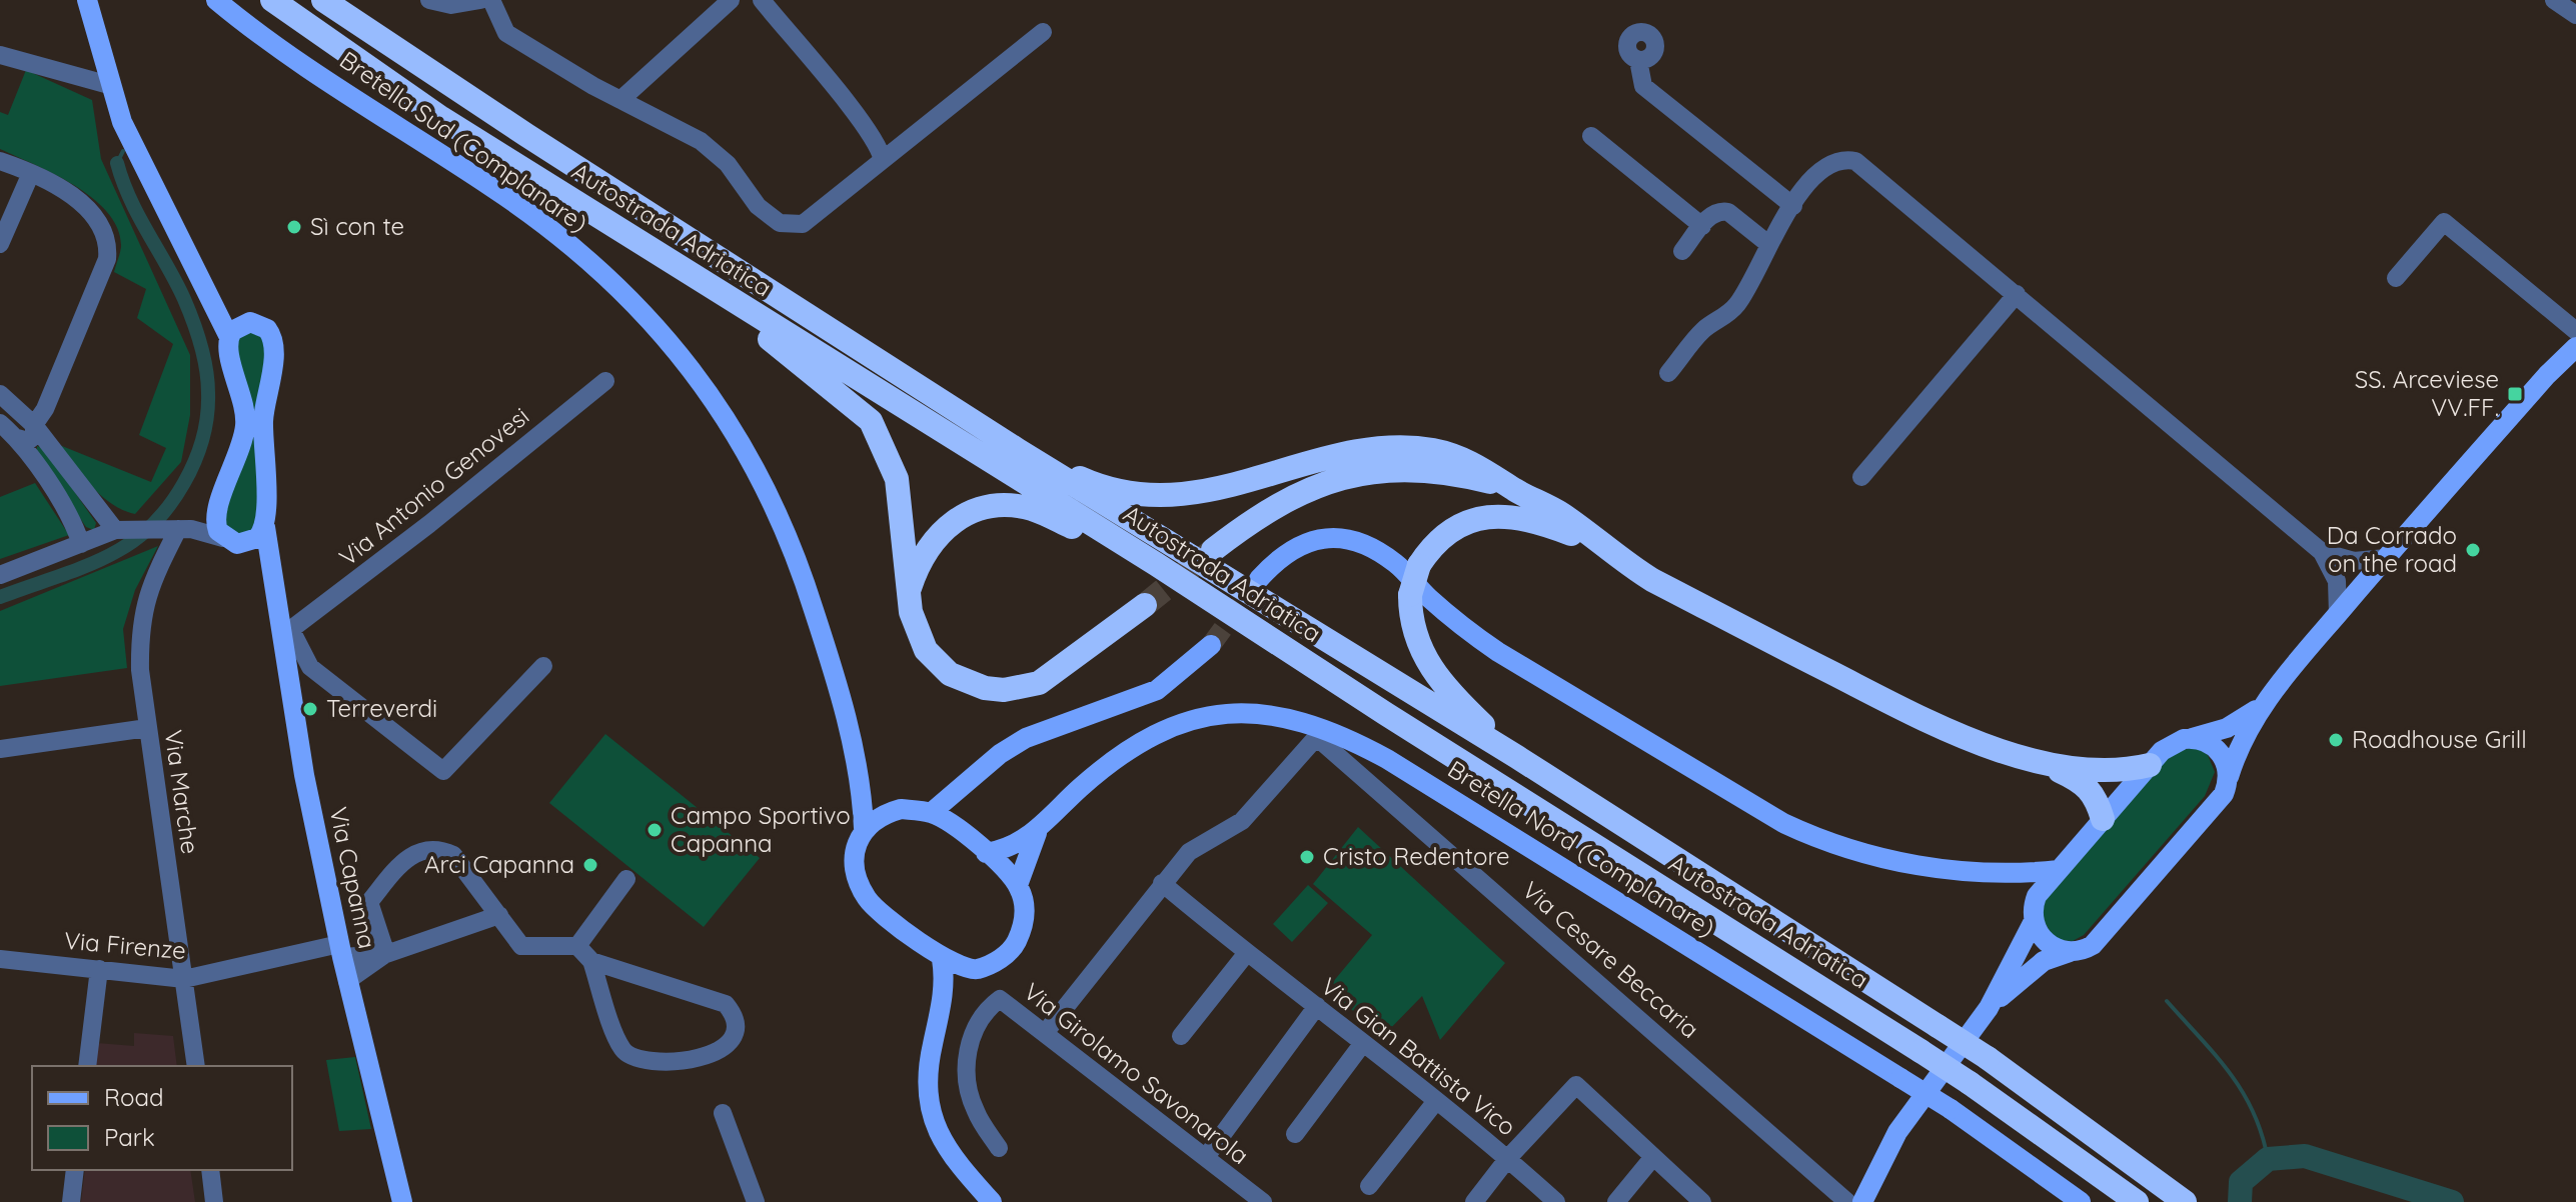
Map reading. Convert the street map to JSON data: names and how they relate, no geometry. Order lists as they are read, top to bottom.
{
  "streets": {
    "highway": ["Autostrada Adriatica"],
    "main road": ["Bretella Sud (Complanare)", "Bretella Nord (Complanare)", "Via Capanna"],
    "street": [
      "Via Antonio Genovesi",
      "Via Marche",
      "Via Firenze",
      "Via Cesare Beccaria",
      "Via Gian Battista Vico",
      "Via Girolamo Savonarola"
    ]
  },
  "crossings": [
    ["Bretella Sud (Complanare)", "Bretella Nord (Complanare)"],
    ["Via Antonio Genovesi", "Via Capanna"],
    ["Via Marche", "Via Firenze"],
    ["Via Capanna", "Via Firenze"],
    ["Via Cesare Beccaria", "Via Gian Battista Vico"],
    ["Via Cesare Beccaria", "Via Girolamo Savonarola"]
  ],
  "places": {
    "other": [
      "Sì con te",
      "Da Corrado on the road",
      "Terreverdi",
      "Roadhouse Grill",
      "Campo Sportivo Capanna",
      "Cristo Redentore",
      "Arci Capanna"
    ],
    "transit": ["SS. Arceviese VV.FF."]
  },
  "legend": ["Road", "Park"]
}
